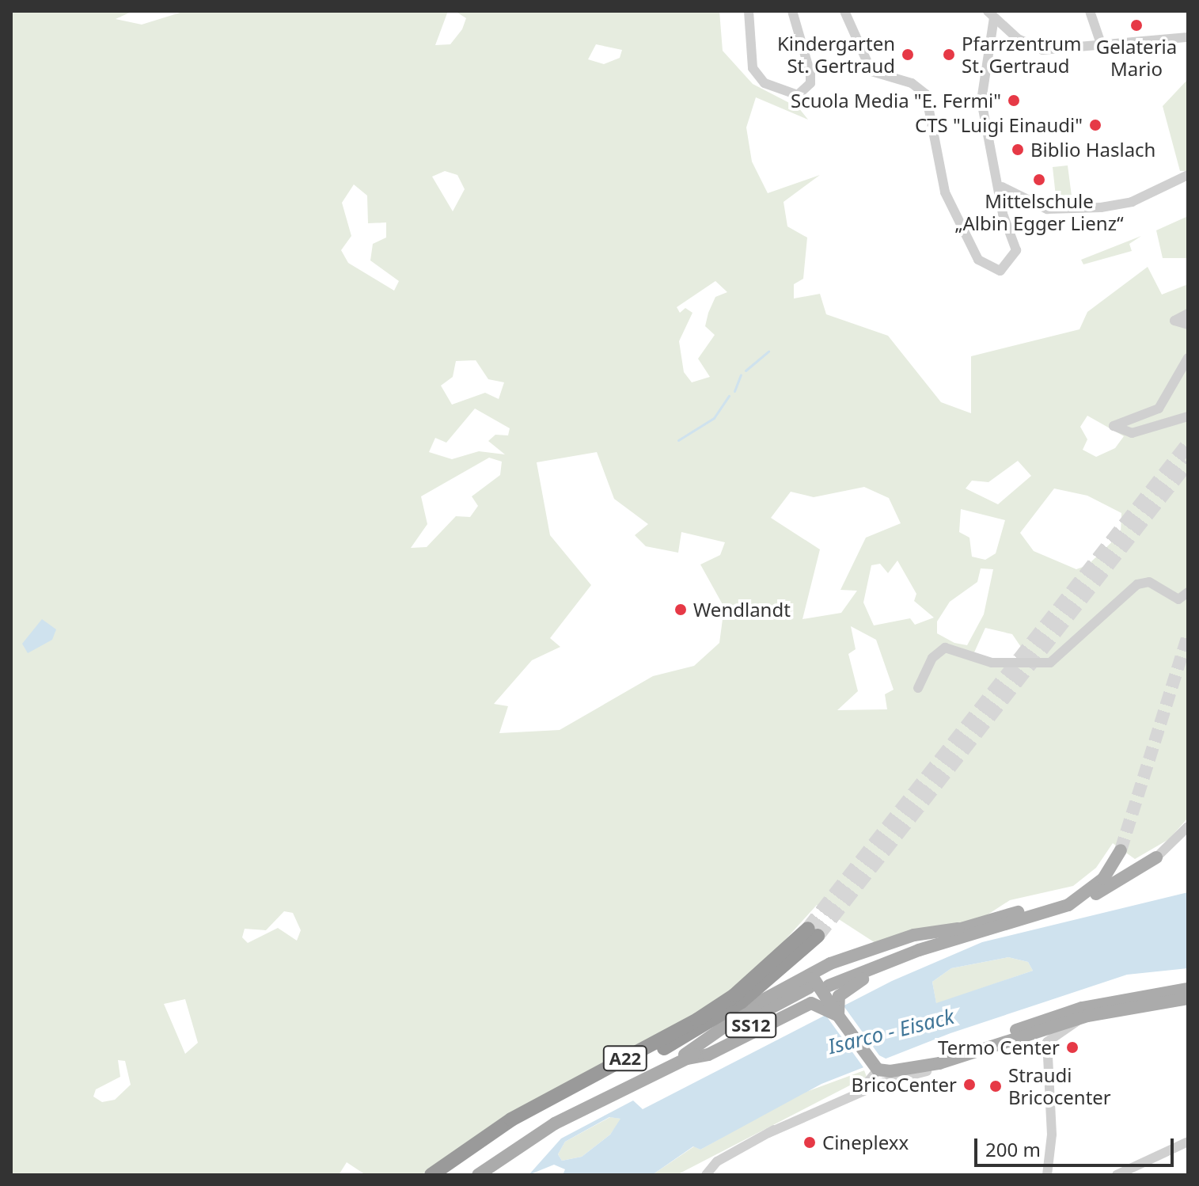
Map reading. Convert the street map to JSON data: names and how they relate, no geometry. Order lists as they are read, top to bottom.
{
  "streets": {
    "highway": ["A22"]
  },
  "water": ["Isarco - Eisack"],
  "places": [
    "Gelateria Mario",
    "Kindergarten St. Gertraud",
    "Pfarrzentrum St. Gertraud",
    "Scuola Media \"E. Fermi\"",
    "CTS \"Luigi Einaudi\"",
    "Biblio Haslach",
    "Mittelschule „Albin Egger Lienz“",
    "Wendlandt",
    "Termo Center",
    "BricoCenter",
    "Straudi Bricocenter",
    "Cineplexx"
  ],
  "scale_bar": "200 m"
}
